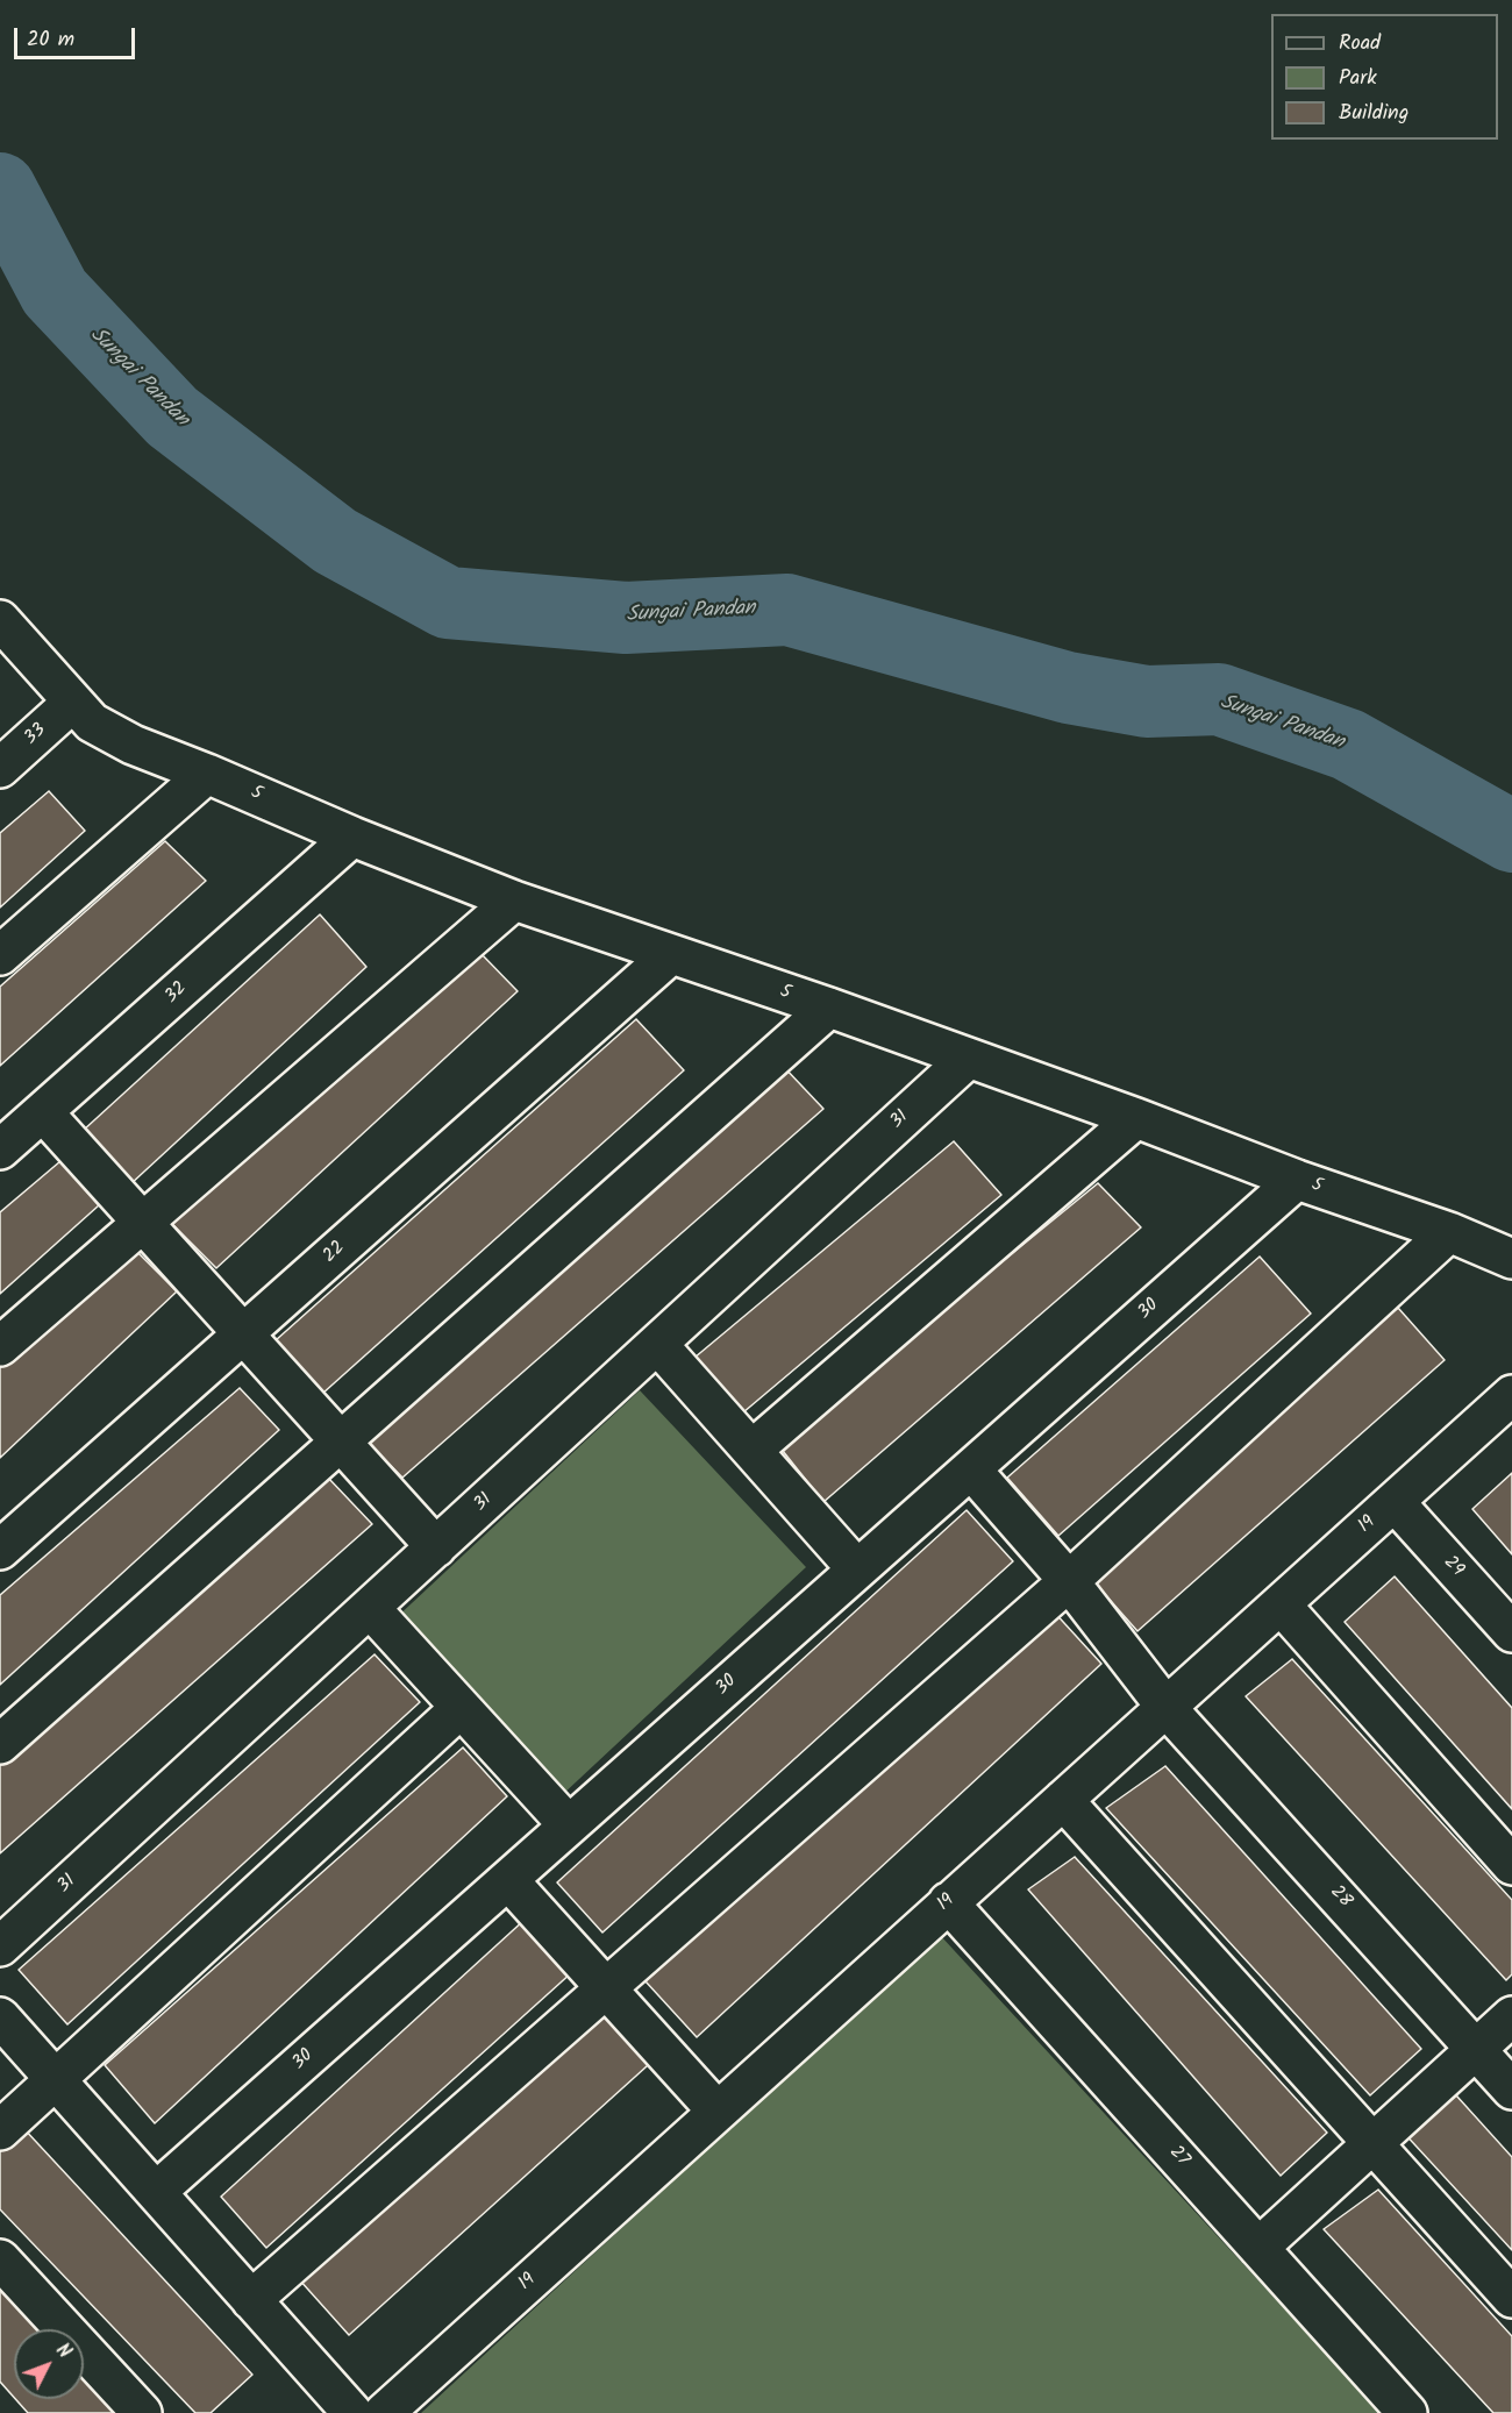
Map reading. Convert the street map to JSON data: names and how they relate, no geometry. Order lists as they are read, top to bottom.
{
  "streets": {
    "street": [
      "33",
      "5",
      "32",
      "31",
      "22",
      "30",
      "19",
      "29",
      "28",
      "27"
    ]
  },
  "crossings": [
    ["33", "5"],
    ["5", "32"],
    ["5", "31"],
    ["5", "22"],
    ["5", "30"],
    ["30", "28"],
    ["19", "29"],
    ["19", "28"],
    ["19", "27"]
  ],
  "water": ["Sungai Pandan"],
  "legend": ["Road", "Park", "Building"],
  "scale_bar": "20 m",
  "north": "top right"
}
